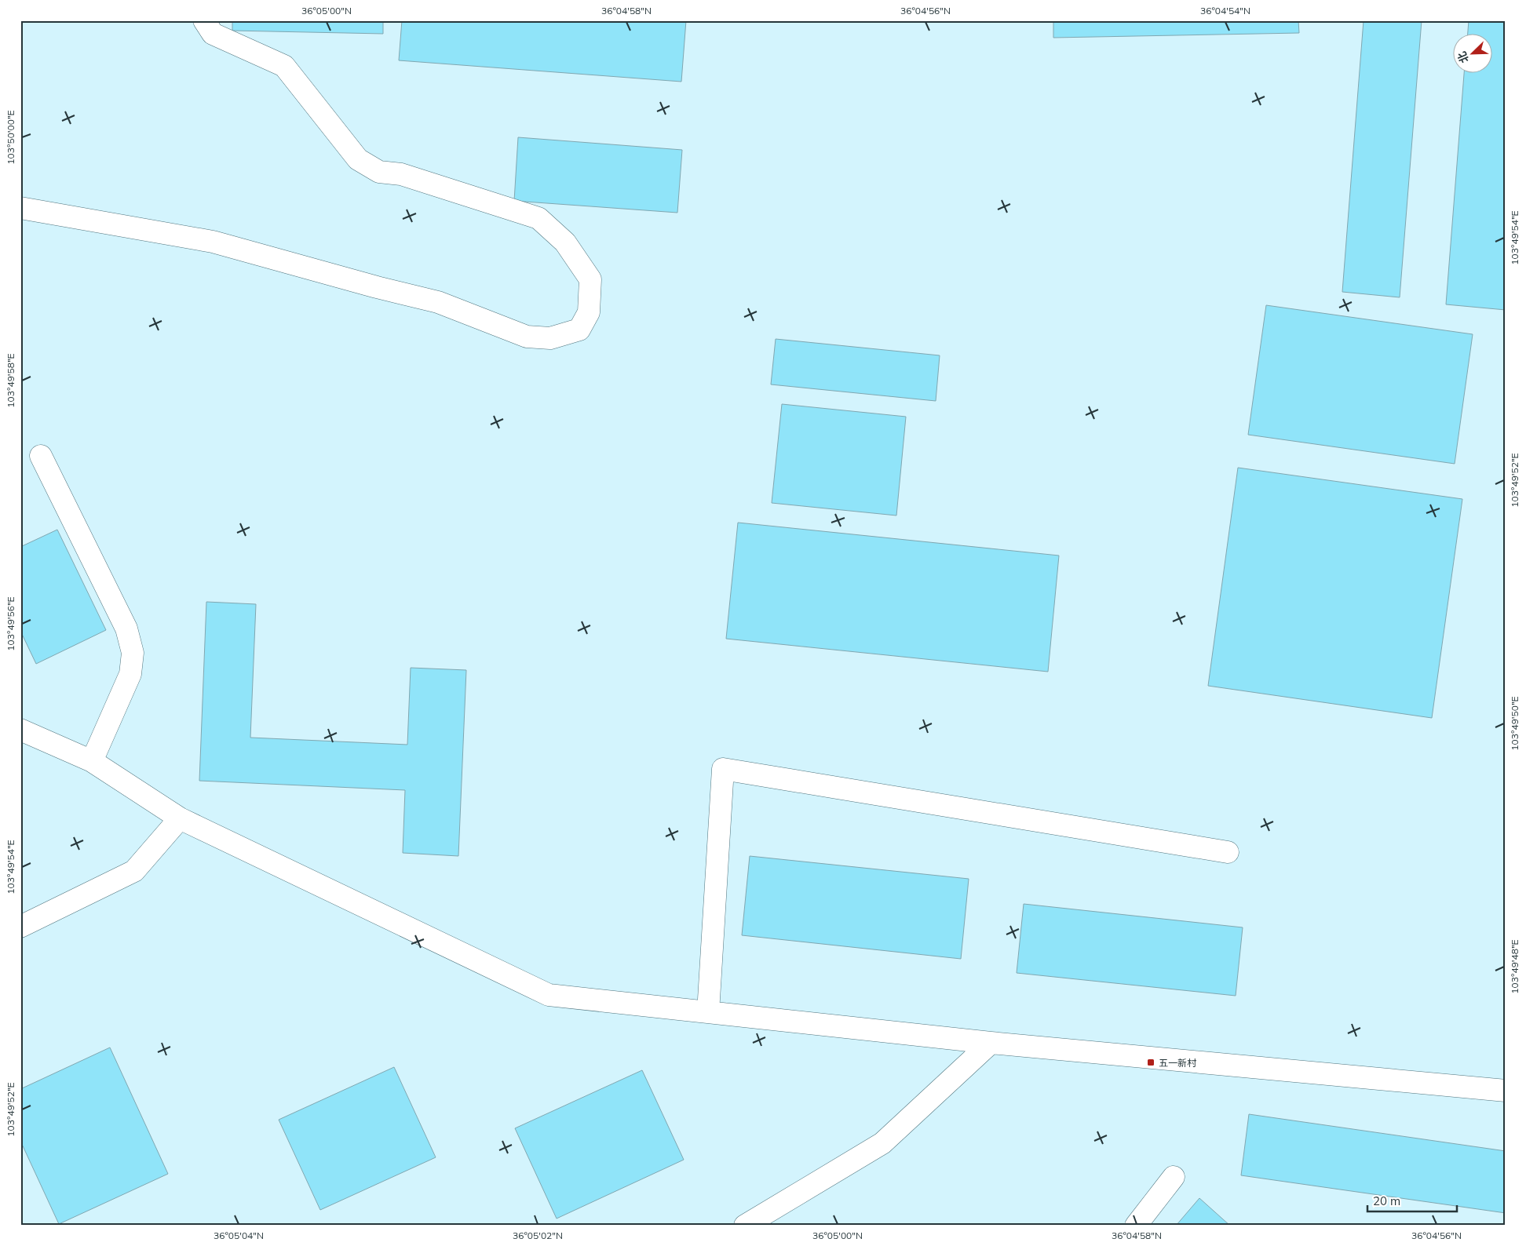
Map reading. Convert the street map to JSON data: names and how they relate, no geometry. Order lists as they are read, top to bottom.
{
  "places": {
    "transit": ["五一新村"]
  },
  "scale_bar": "20 m",
  "north": "bottom left",
  "coordinates": [
    "36°05'00\"N",
    "36°04'58\"N",
    "36°04'56\"N",
    "36°04'54\"N",
    "103°50'00\"E",
    "103°49'54\"E",
    "103°49'58\"E",
    "103°49'52\"E",
    "103°49'56\"E",
    "103°49'50\"E",
    "103°49'48\"E",
    "36°05'04\"N",
    "36°05'02\"N"
  ]
}
